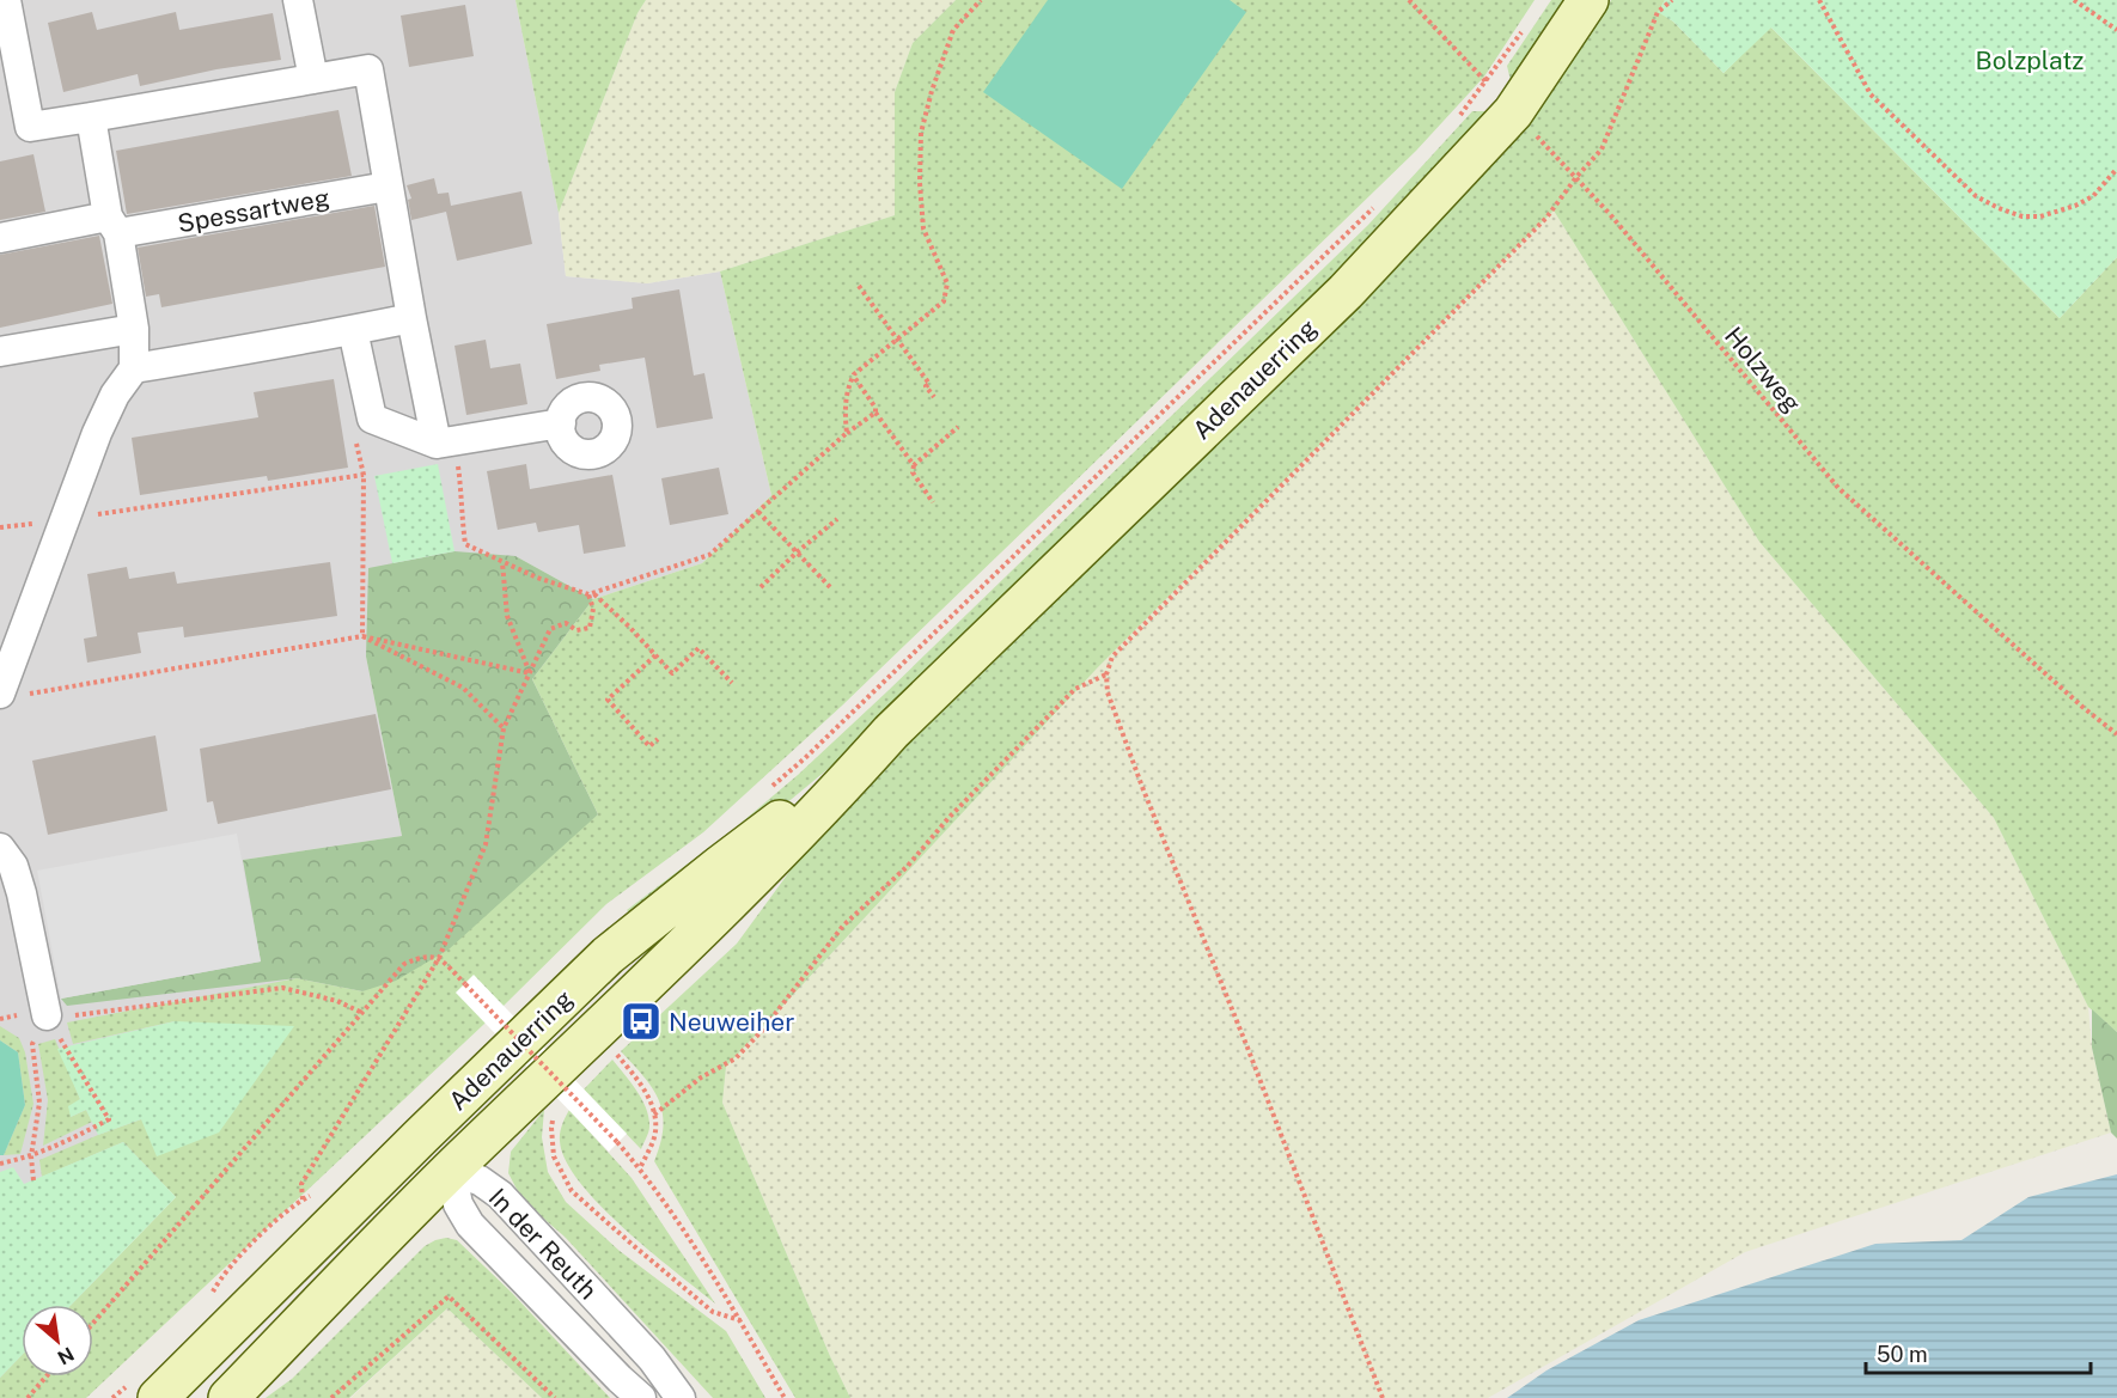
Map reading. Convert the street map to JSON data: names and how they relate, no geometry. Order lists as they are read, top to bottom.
{
  "streets": {
    "main road": ["Adenauerring"],
    "street": ["Spessartweg", "In der Reuth"],
    "path": ["Holzweg"]
  },
  "crossings": [
    ["Holzweg", "Adenauerring"],
    ["Adenauerring", "In der Reuth"]
  ],
  "parks": ["Bolzplatz"],
  "places": {
    "bus stop": ["Neuweiher"]
  },
  "scale_bar": "50 m",
  "north": "bottom right"
}
